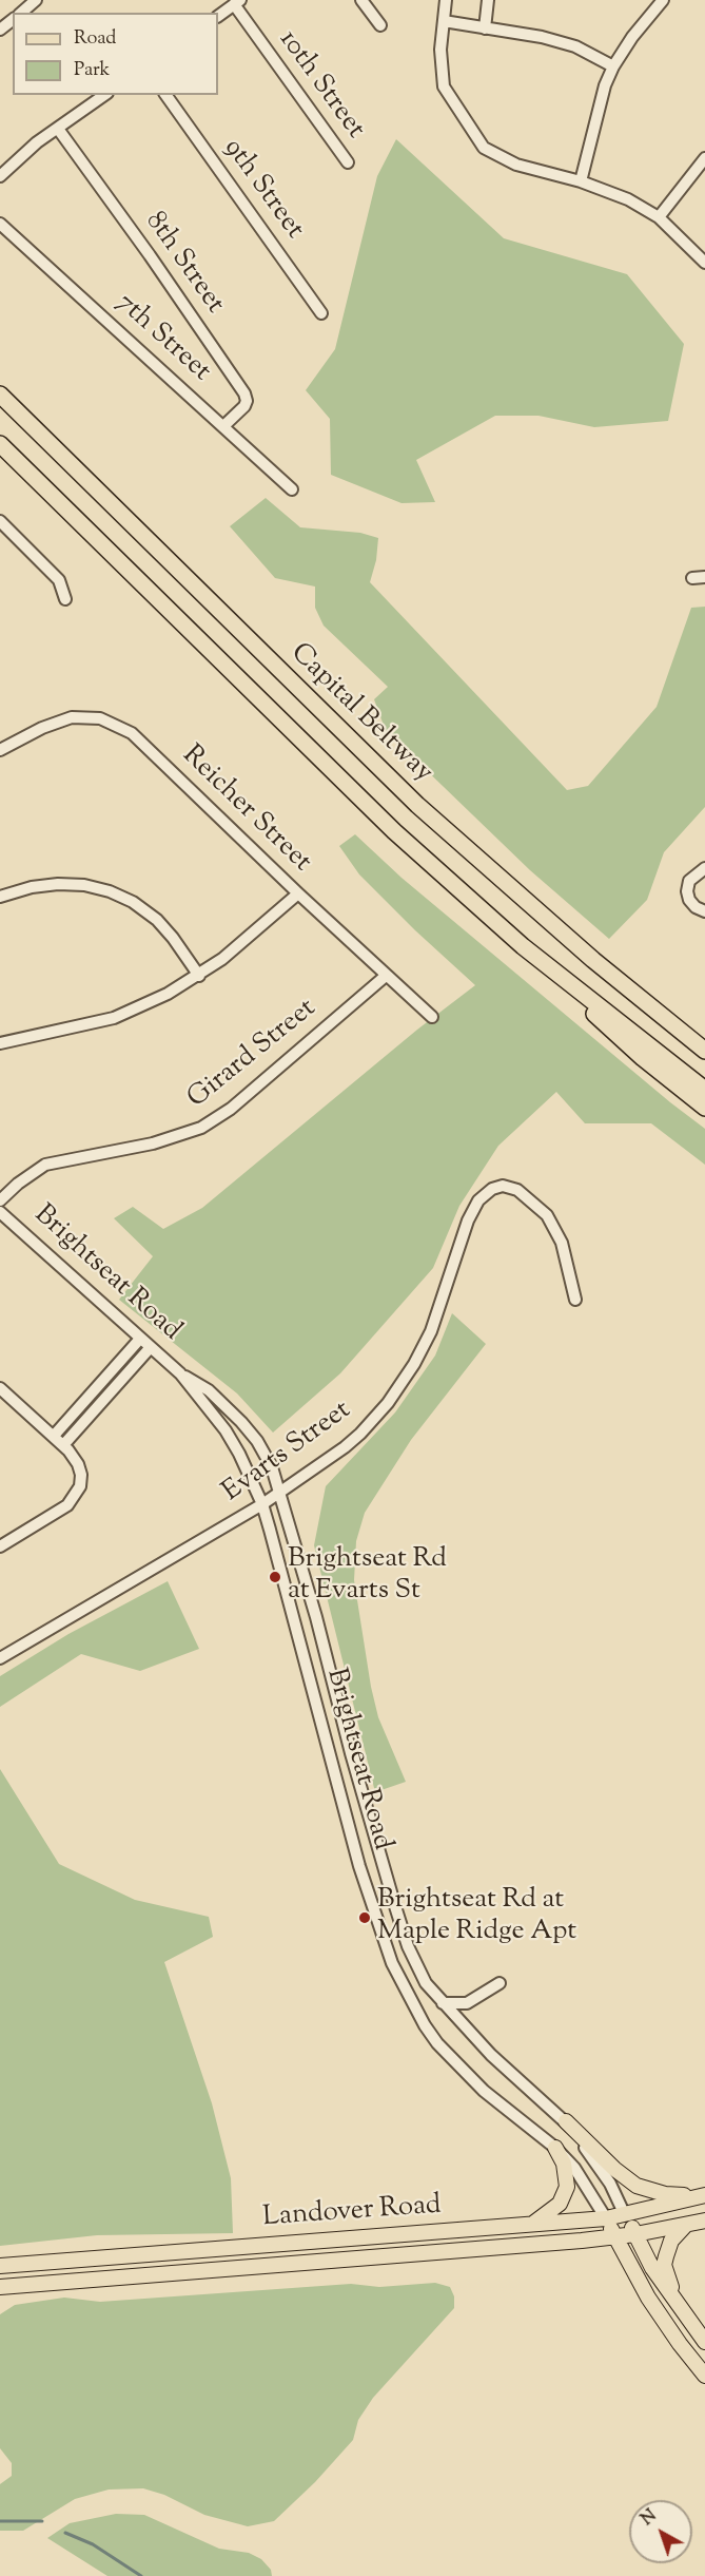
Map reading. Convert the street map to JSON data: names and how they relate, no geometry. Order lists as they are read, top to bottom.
{
  "streets": {
    "highway": ["Capital Beltway"],
    "main road": ["Brightseat Road", "Landover Road"],
    "street": [
      "10th Street",
      "9th Street",
      "8th Street",
      "7th Street",
      "Reicher Street",
      "Girard Street",
      "Evarts Street"
    ]
  },
  "crossings": [
    ["8th Street", "7th Street"],
    ["Reicher Street", "Girard Street"],
    ["Brightseat Road", "Evarts Street"],
    ["Brightseat Road", "Landover Road"]
  ],
  "places": ["Brightseat Rd at Evarts St", "Brightseat Rd at Maple Ridge Apt"],
  "legend": ["Road", "Park"],
  "north": "top left"
}
